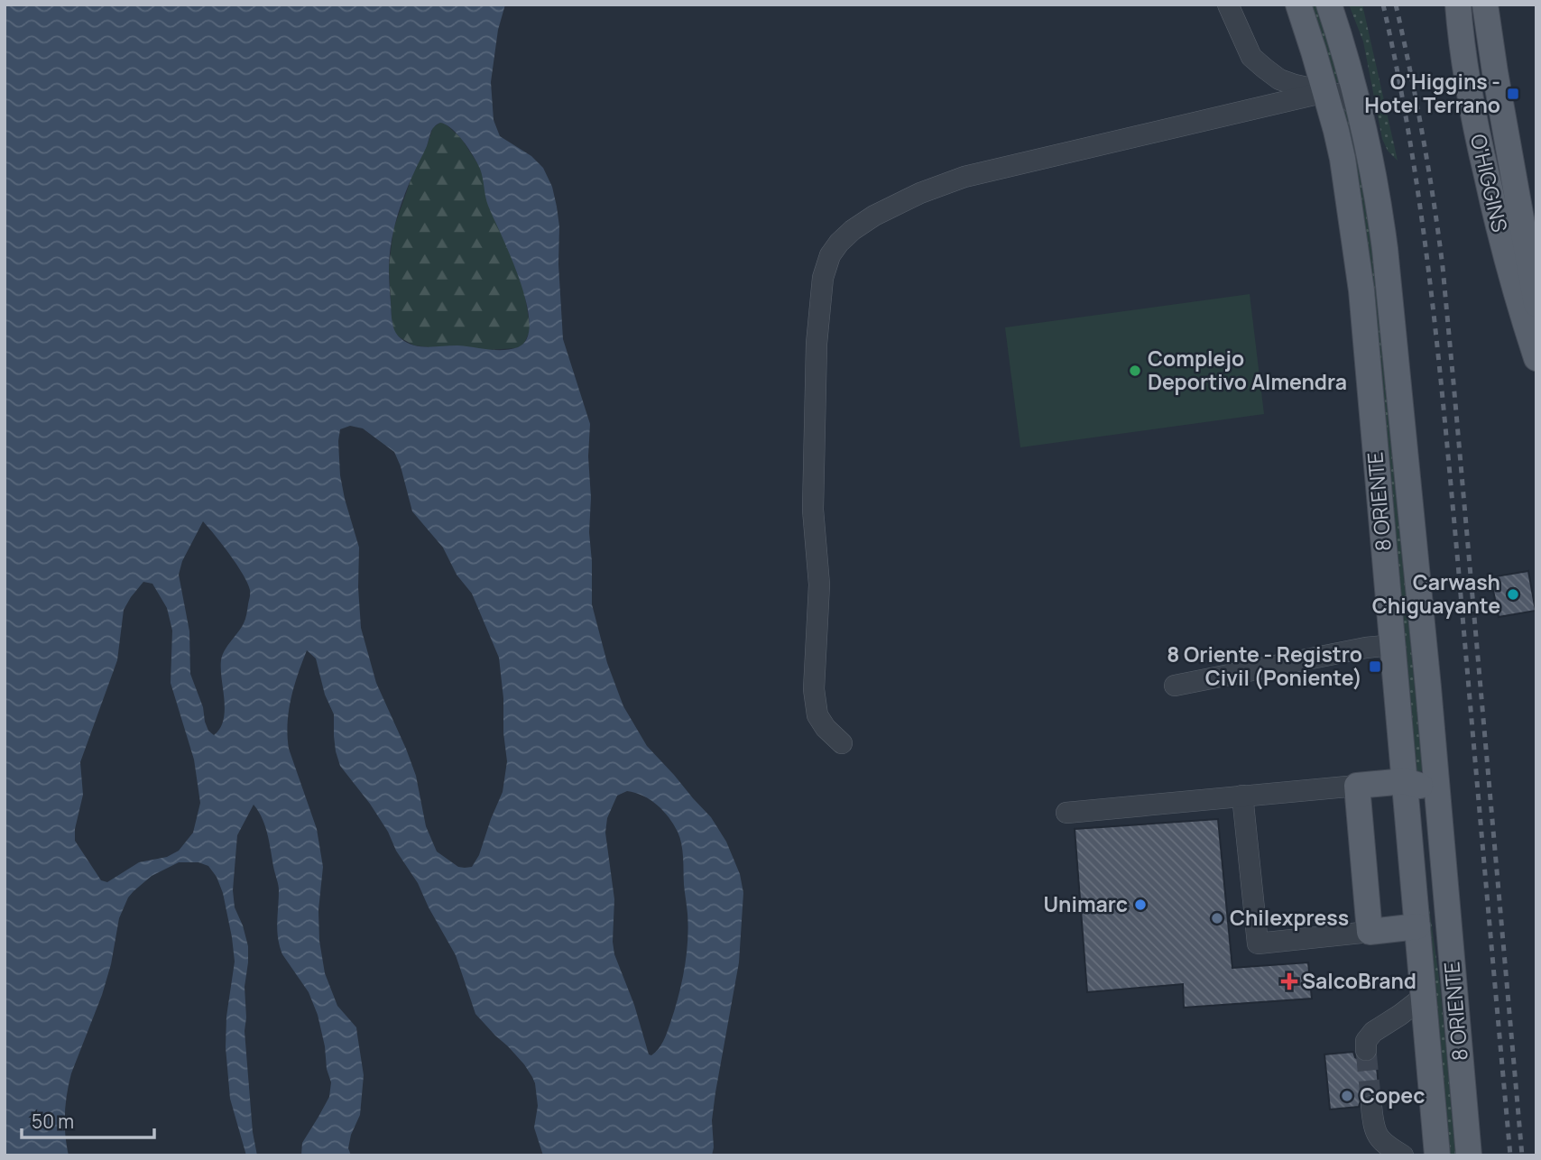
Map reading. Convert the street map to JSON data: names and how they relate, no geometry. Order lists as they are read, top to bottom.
{
  "streets": {
    "main road": ["O'HIGGINS", "8 ORIENTE"]
  },
  "places": {
    "transit": ["O'Higgins - Hotel Terrano", "8 Oriente - Registro Civil (Poniente)"],
    "other": [
      "Complejo Deportivo Almendra",
      "Carwash Chiguayante",
      "Unimarc",
      "Chilexpress",
      "Copec"
    ],
    "health": ["SalcoBrand"]
  },
  "scale_bar": "50 m"
}
